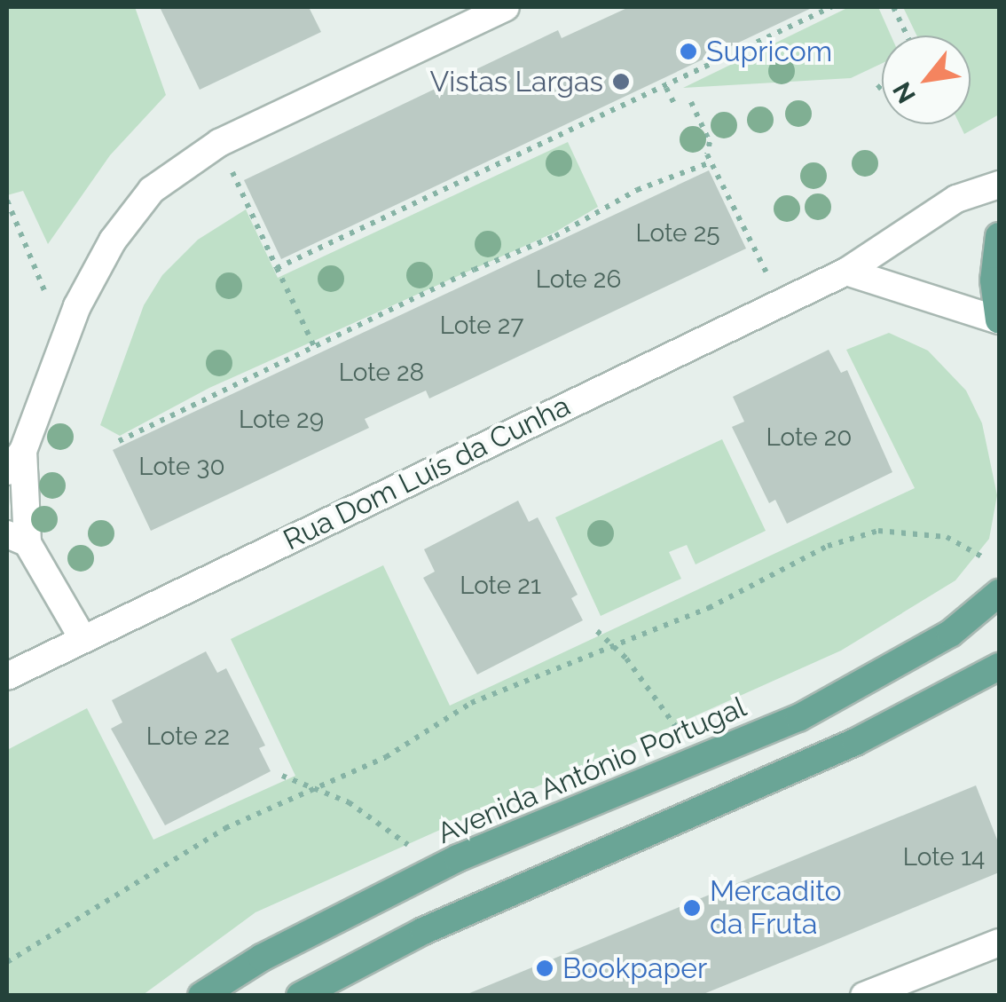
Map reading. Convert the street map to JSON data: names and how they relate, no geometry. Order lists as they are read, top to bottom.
{
  "streets": {
    "main road": ["Avenida António Portugal"],
    "street": ["Rua Dom Luís da Cunha"]
  },
  "places": [
    "Supricom",
    "Vistas Largas",
    "Mercadito da Fruta",
    "Bookpaper"
  ],
  "house_numbers": [
    "Lote 25",
    "Lote 26",
    "Lote 27",
    "Lote 28",
    "Lote 29",
    "Lote 20",
    "Lote 30",
    "Lote 21",
    "Lote 22",
    "Lote 14"
  ],
  "north": "bottom left"
}
